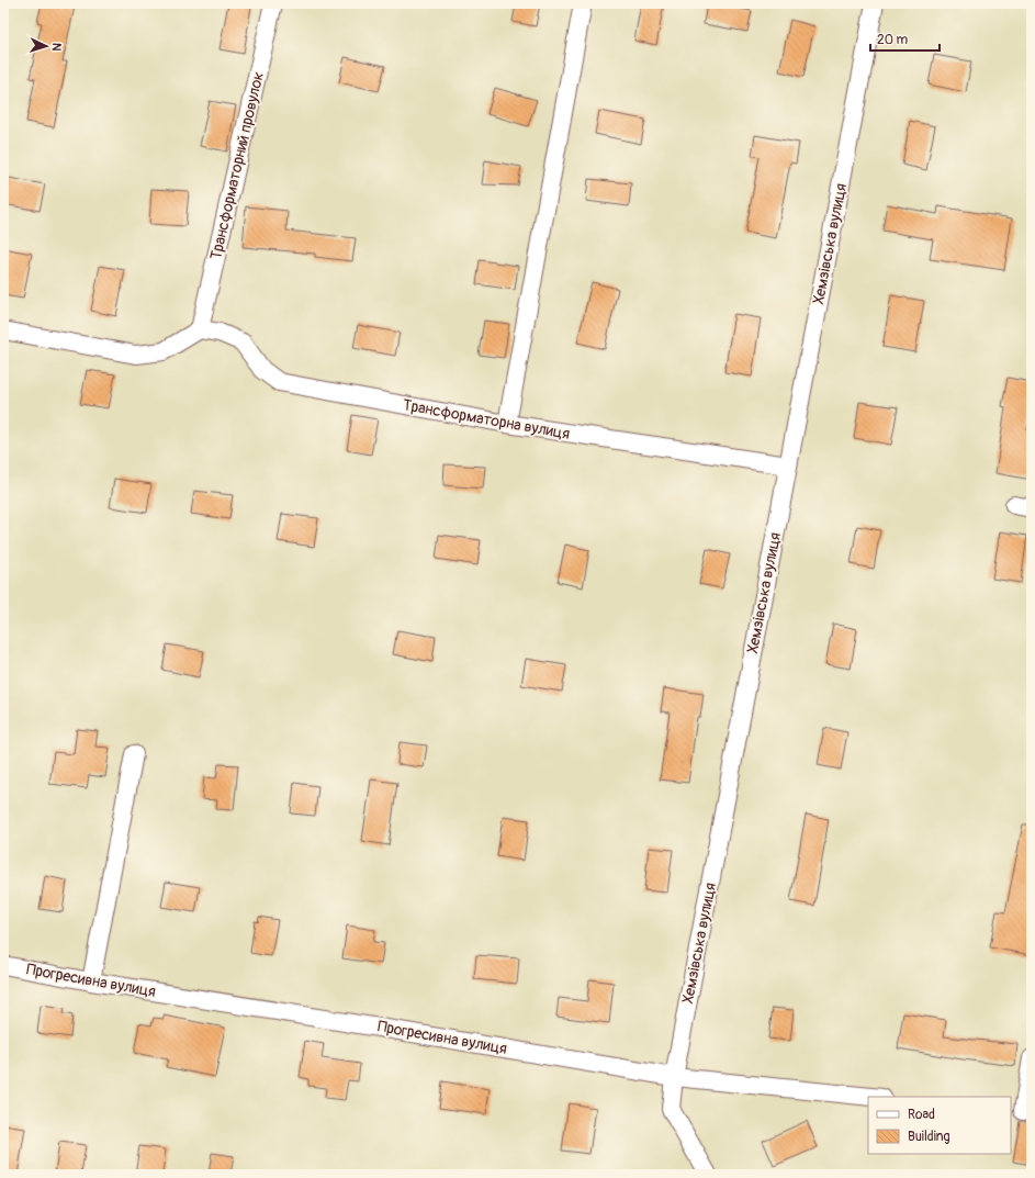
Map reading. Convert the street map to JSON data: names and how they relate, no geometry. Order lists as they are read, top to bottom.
{
  "streets": {
    "street": [
      "Трансформаторний провулок",
      "Хемзівська вулиця",
      "Трансформаторна вулиця",
      "Прогресивна вулиця"
    ]
  },
  "crossings": [
    ["Трансформаторний провулок", "Трансформаторна вулиця"],
    ["Хемзівська вулиця", "Трансформаторна вулиця"],
    ["Хемзівська вулиця", "Прогресивна вулиця"]
  ],
  "legend": ["Road", "Building"],
  "scale_bar": "20 m",
  "north": "right"
}
